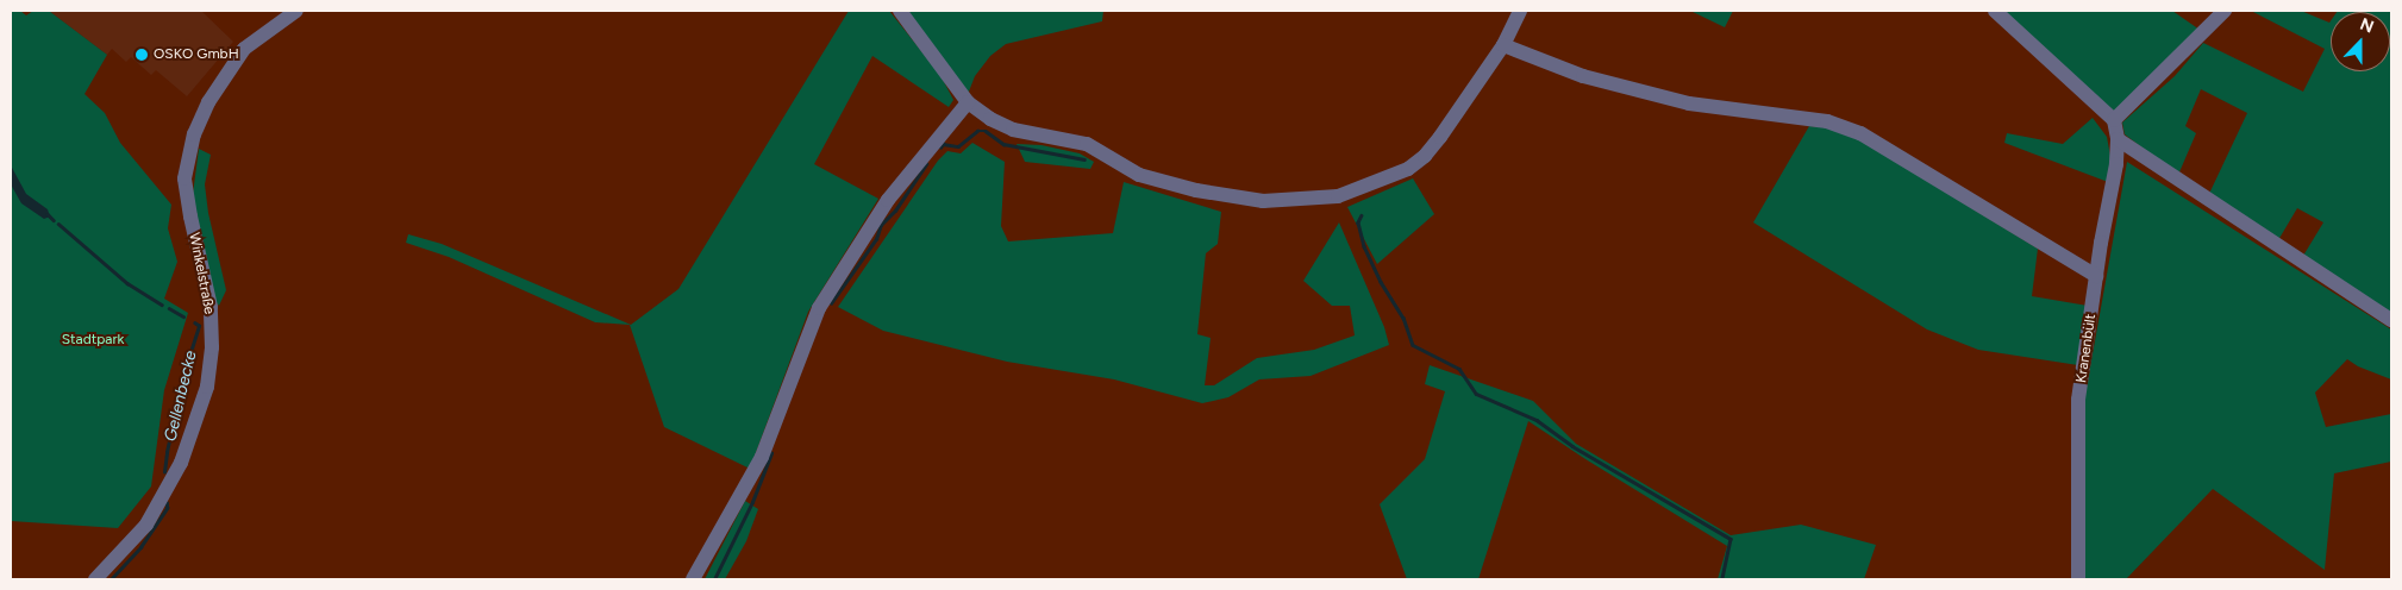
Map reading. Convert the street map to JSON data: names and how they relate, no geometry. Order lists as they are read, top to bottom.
{
  "streets": {
    "street": ["Winkelstraße", "Kranenbült"]
  },
  "water": ["Gellenbecke"],
  "parks": ["Stadtpark"],
  "places": ["OSKO GmbH"],
  "north": "top"
}
